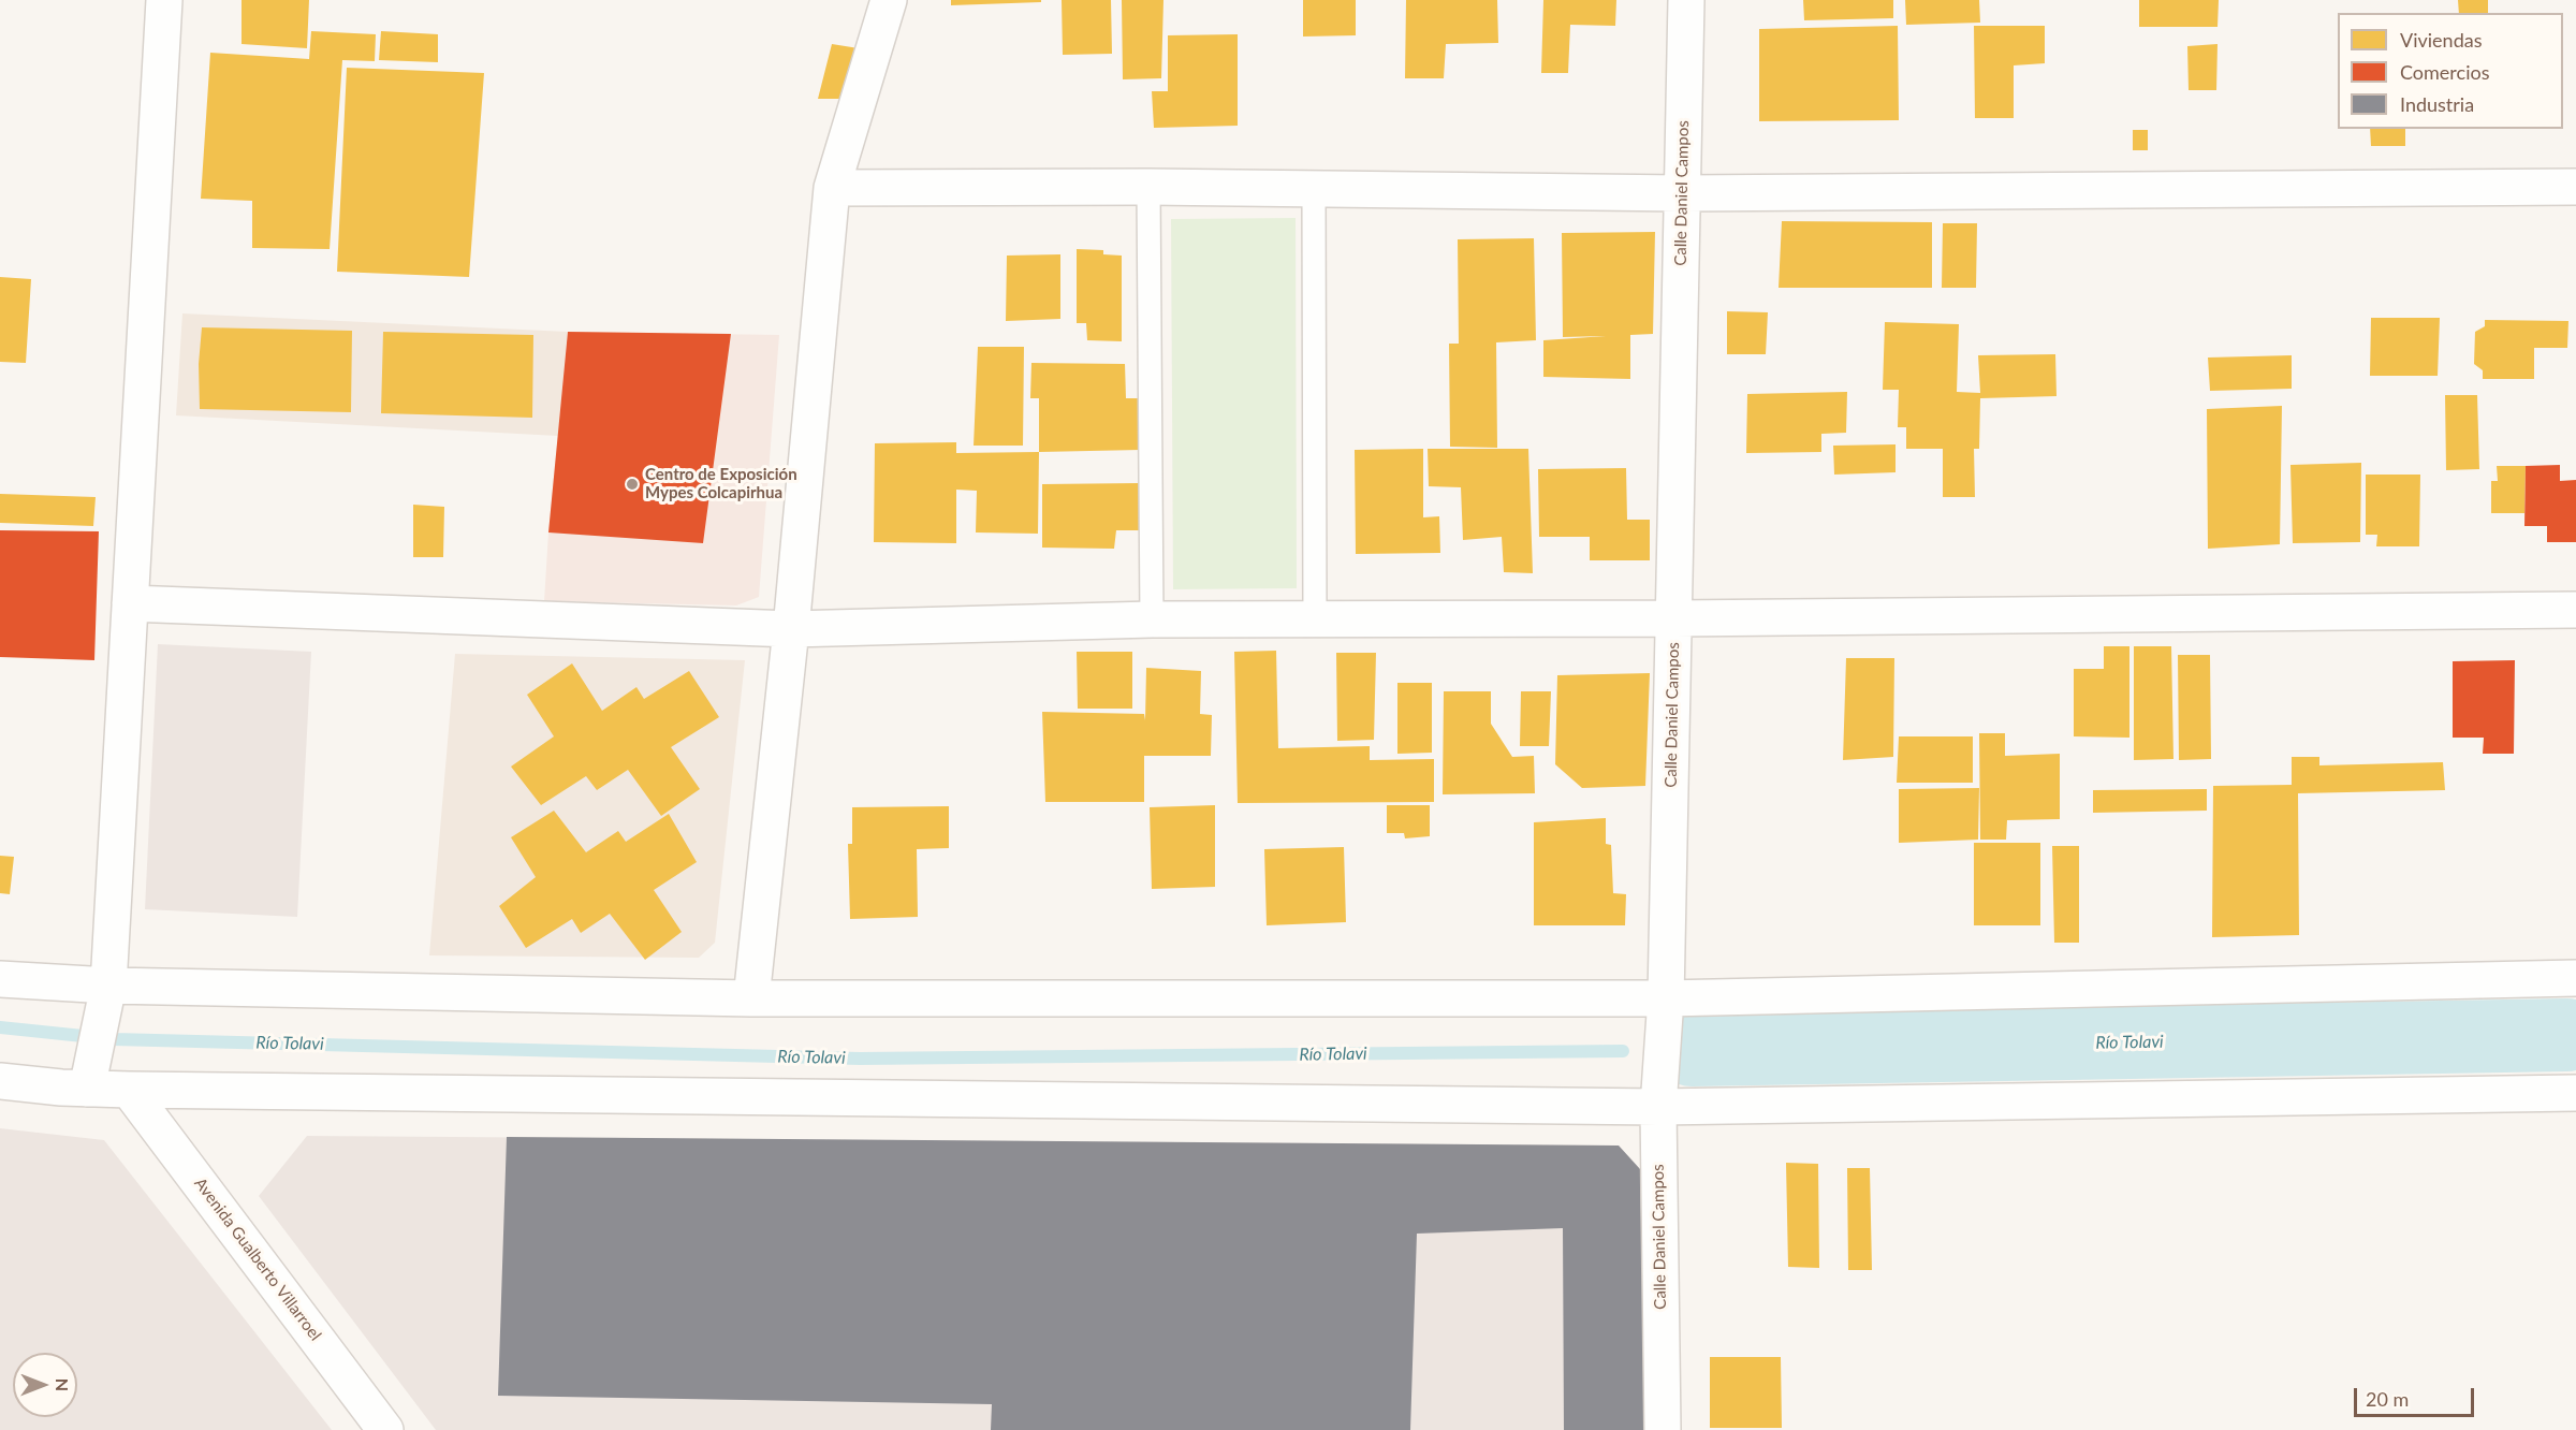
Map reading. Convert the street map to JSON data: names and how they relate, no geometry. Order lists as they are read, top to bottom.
{
  "streets": {
    "street": ["Calle Daniel Campos", "Avenida Gualberto Villarroel"]
  },
  "water": ["Río Tolavi"],
  "places": ["Centro de Exposición Mypes Colcapirhua"],
  "legend": ["Viviendas", "Comercios", "Industria"],
  "scale_bar": "20 m",
  "north": "right"
}
